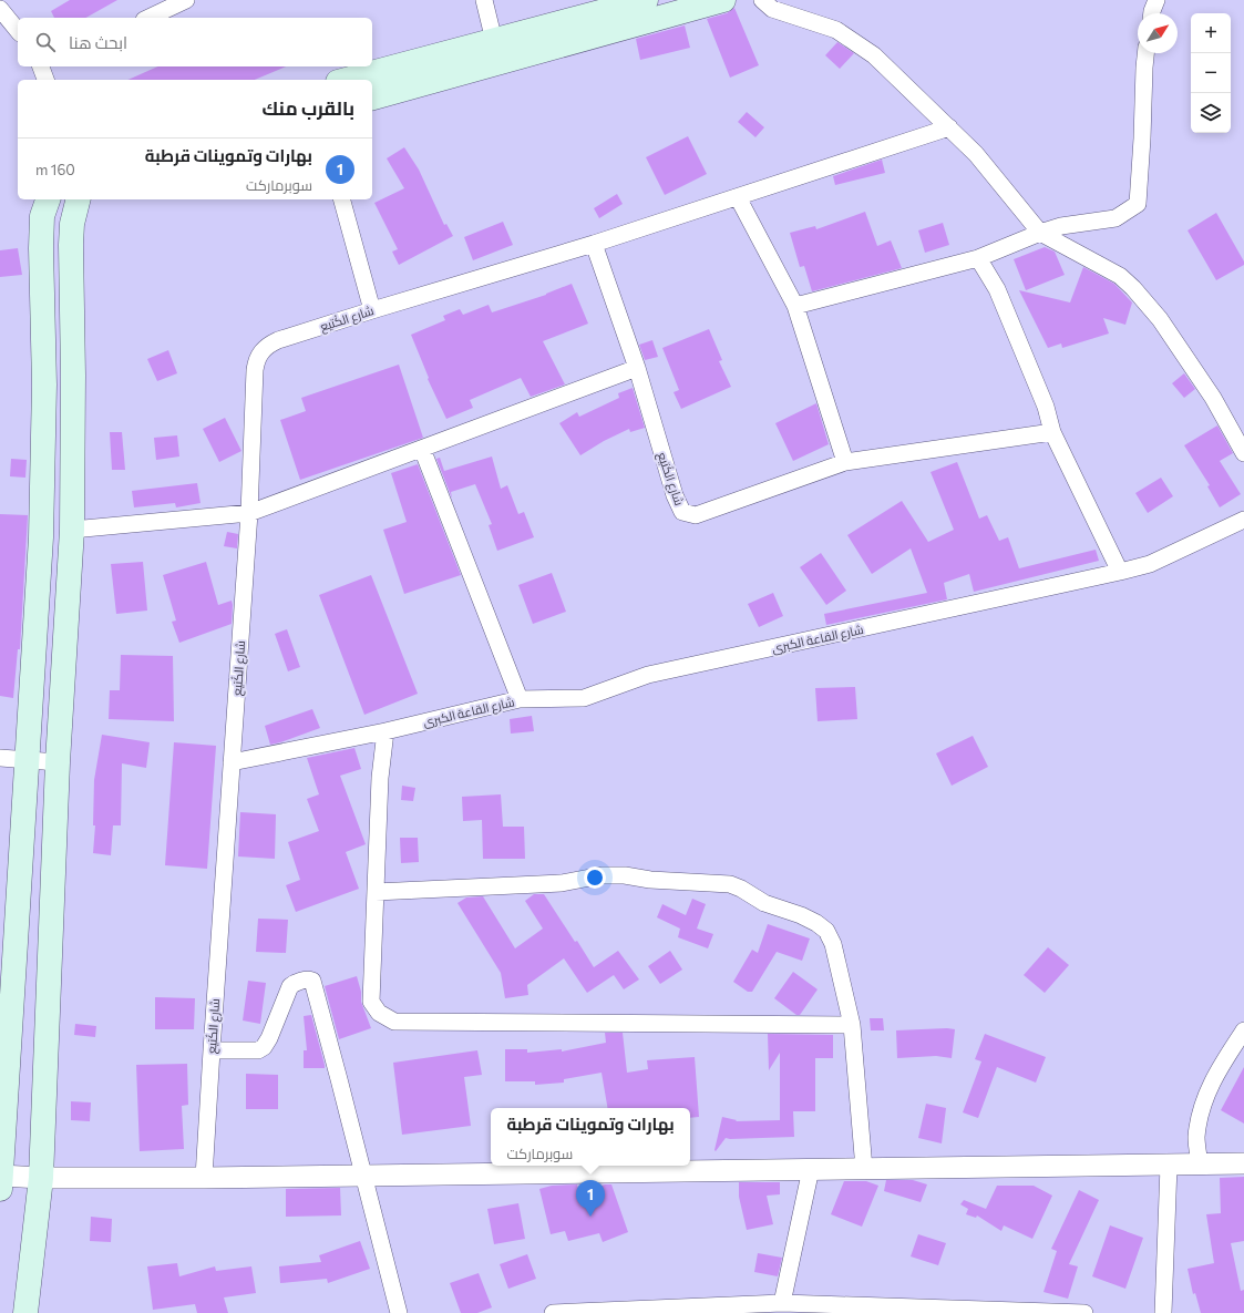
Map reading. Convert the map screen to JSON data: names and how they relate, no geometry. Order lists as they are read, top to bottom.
{
  "streets": {
    "street": ["شارع الكُتيع", "شارع القاعة الكبرى"]
  },
  "crossings": [
    ["شارع الكُتيع", "شارع القاعة الكبرى"]
  ],
  "north": "top right",
  "page": {
    "map_buttons": ["+", "−"],
    "search": "ابحث هنا",
    "heading": "بالقرب منك",
    "list": [
      {
        "mark": "1",
        "name": "بهارات وتموينات قرطبة",
        "note": "سوبرماركت",
        "value": "160 m"
      }
    ],
    "popup": ["بهارات وتموينات قرطبة", "سوبرماركت"],
    "pins": "1"
  }
}
